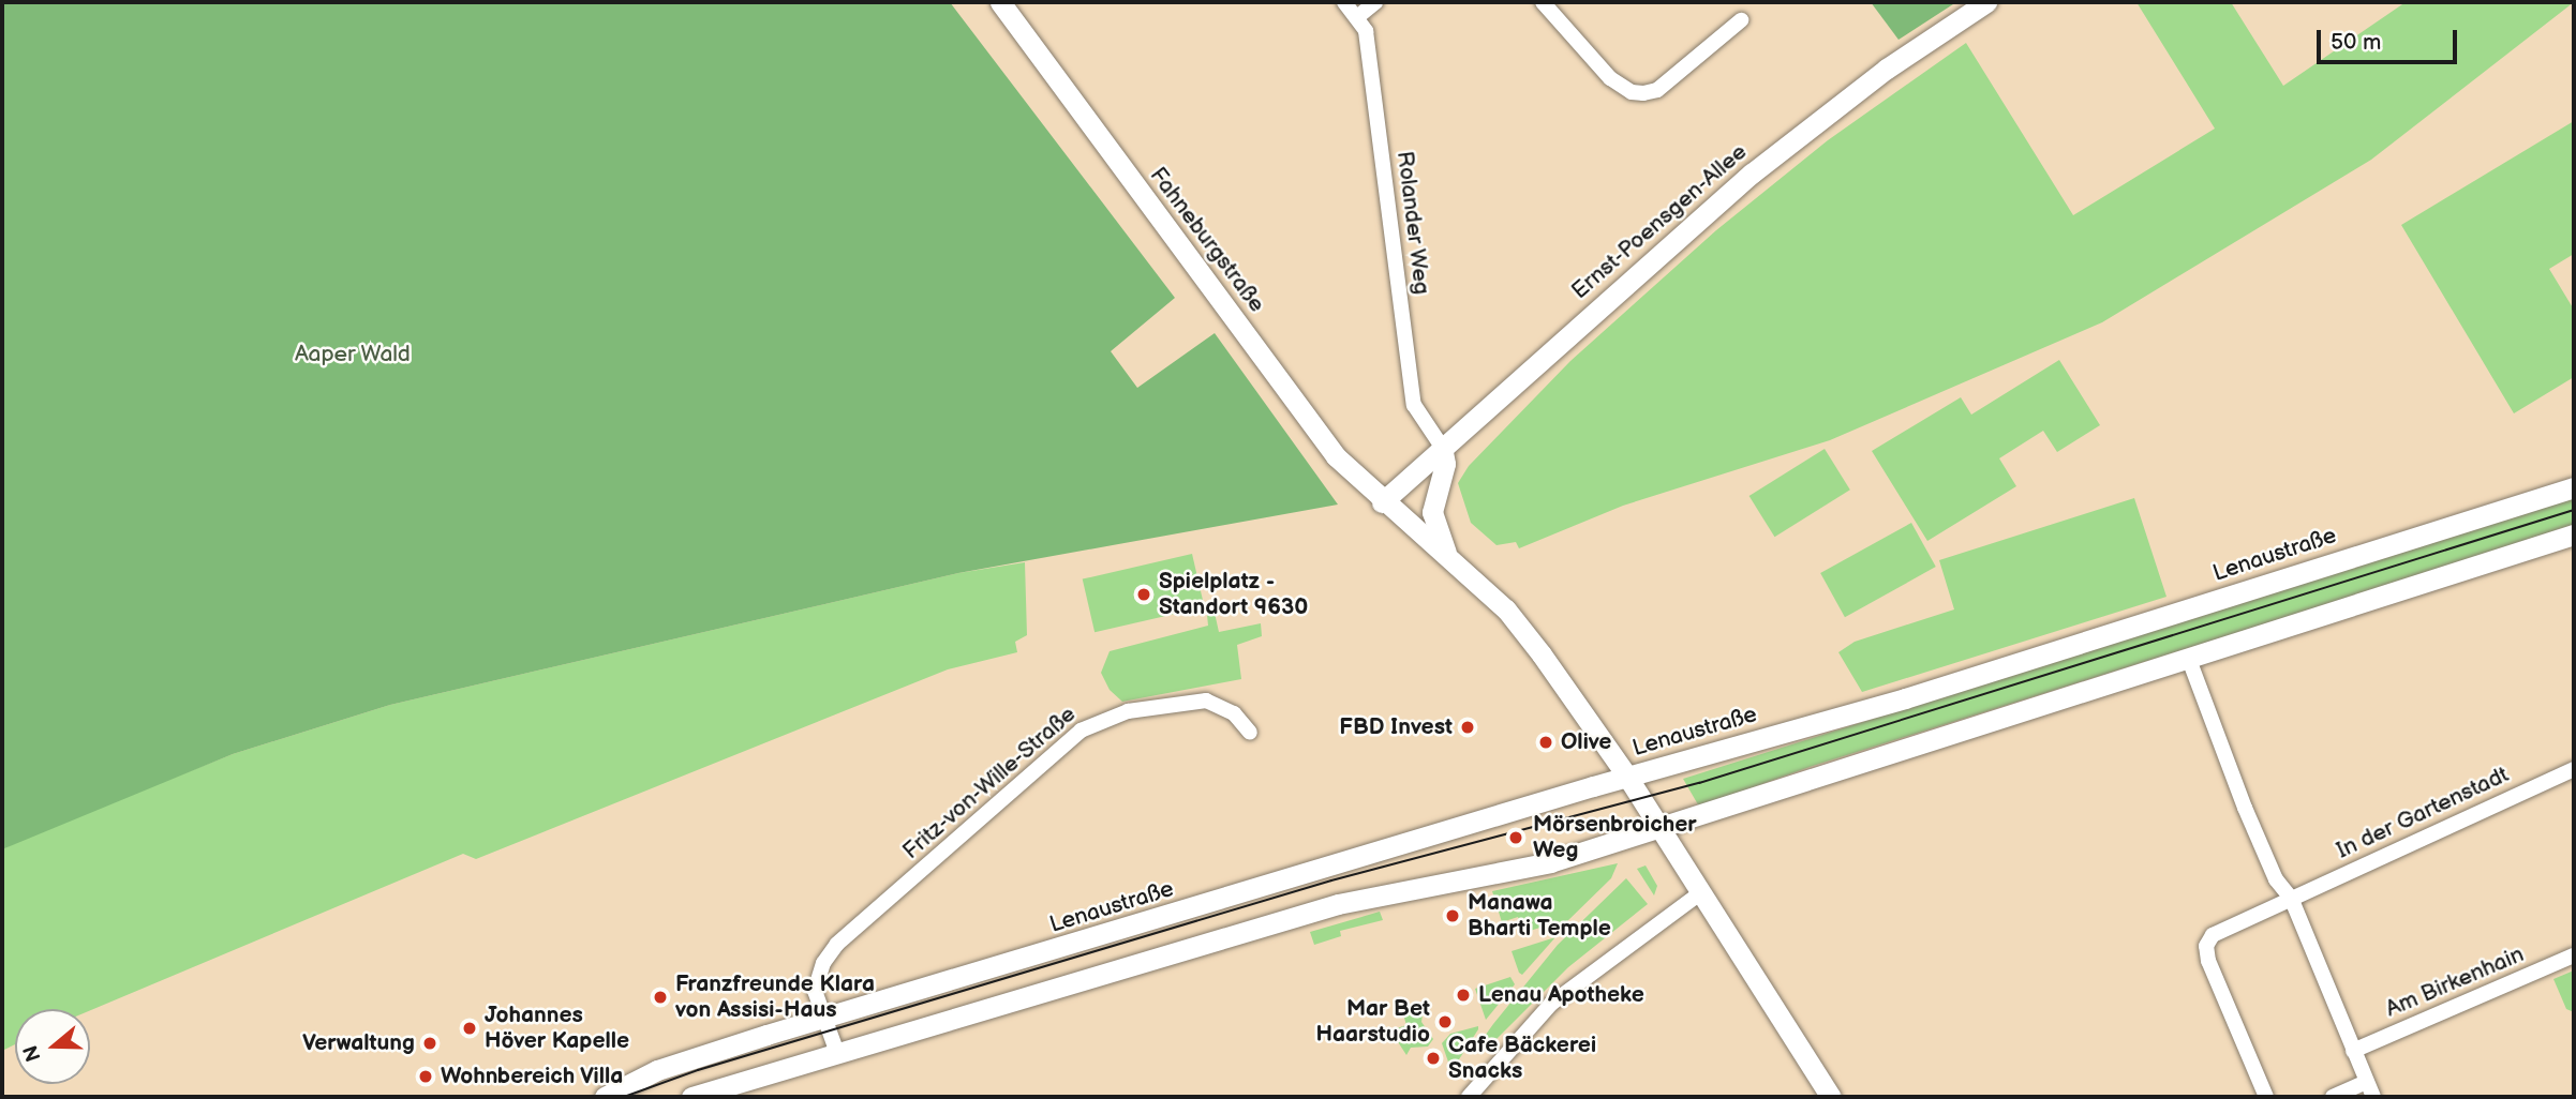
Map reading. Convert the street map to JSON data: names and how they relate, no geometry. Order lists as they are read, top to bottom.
{
  "streets": {
    "main road": ["Ernst-Poensgen-Allee", "Fahneburgstraße", "Lenaustraße"],
    "street": [
      "Rolander Weg",
      "Fritz-von-Wille-Straße",
      "In der Gartenstadt",
      "Am Birkenhain"
    ]
  },
  "crossings": [
    ["Ernst-Poensgen-Allee", "Rolander Weg"],
    ["Ernst-Poensgen-Allee", "Fahneburgstraße"],
    ["Lenaustraße", "Fritz-von-Wille-Straße"]
  ],
  "parks": ["Aaper Wald"],
  "places": [
    "Spielplatz - Standort 9630",
    "FBD Invest",
    "Olive",
    "Mörsenbroicher Weg",
    "Manawa Bharti Temple",
    "Lenau Apotheke",
    "Franzfreunde Klara von Assisi-Haus",
    "Mar Bet Haarstudio",
    "Johannes Höver Kapelle",
    "Verwaltung",
    "Cafe Bäckerei Snacks",
    "Wohnbereich Villa"
  ],
  "scale_bar": "50 m",
  "north": "left"
}
